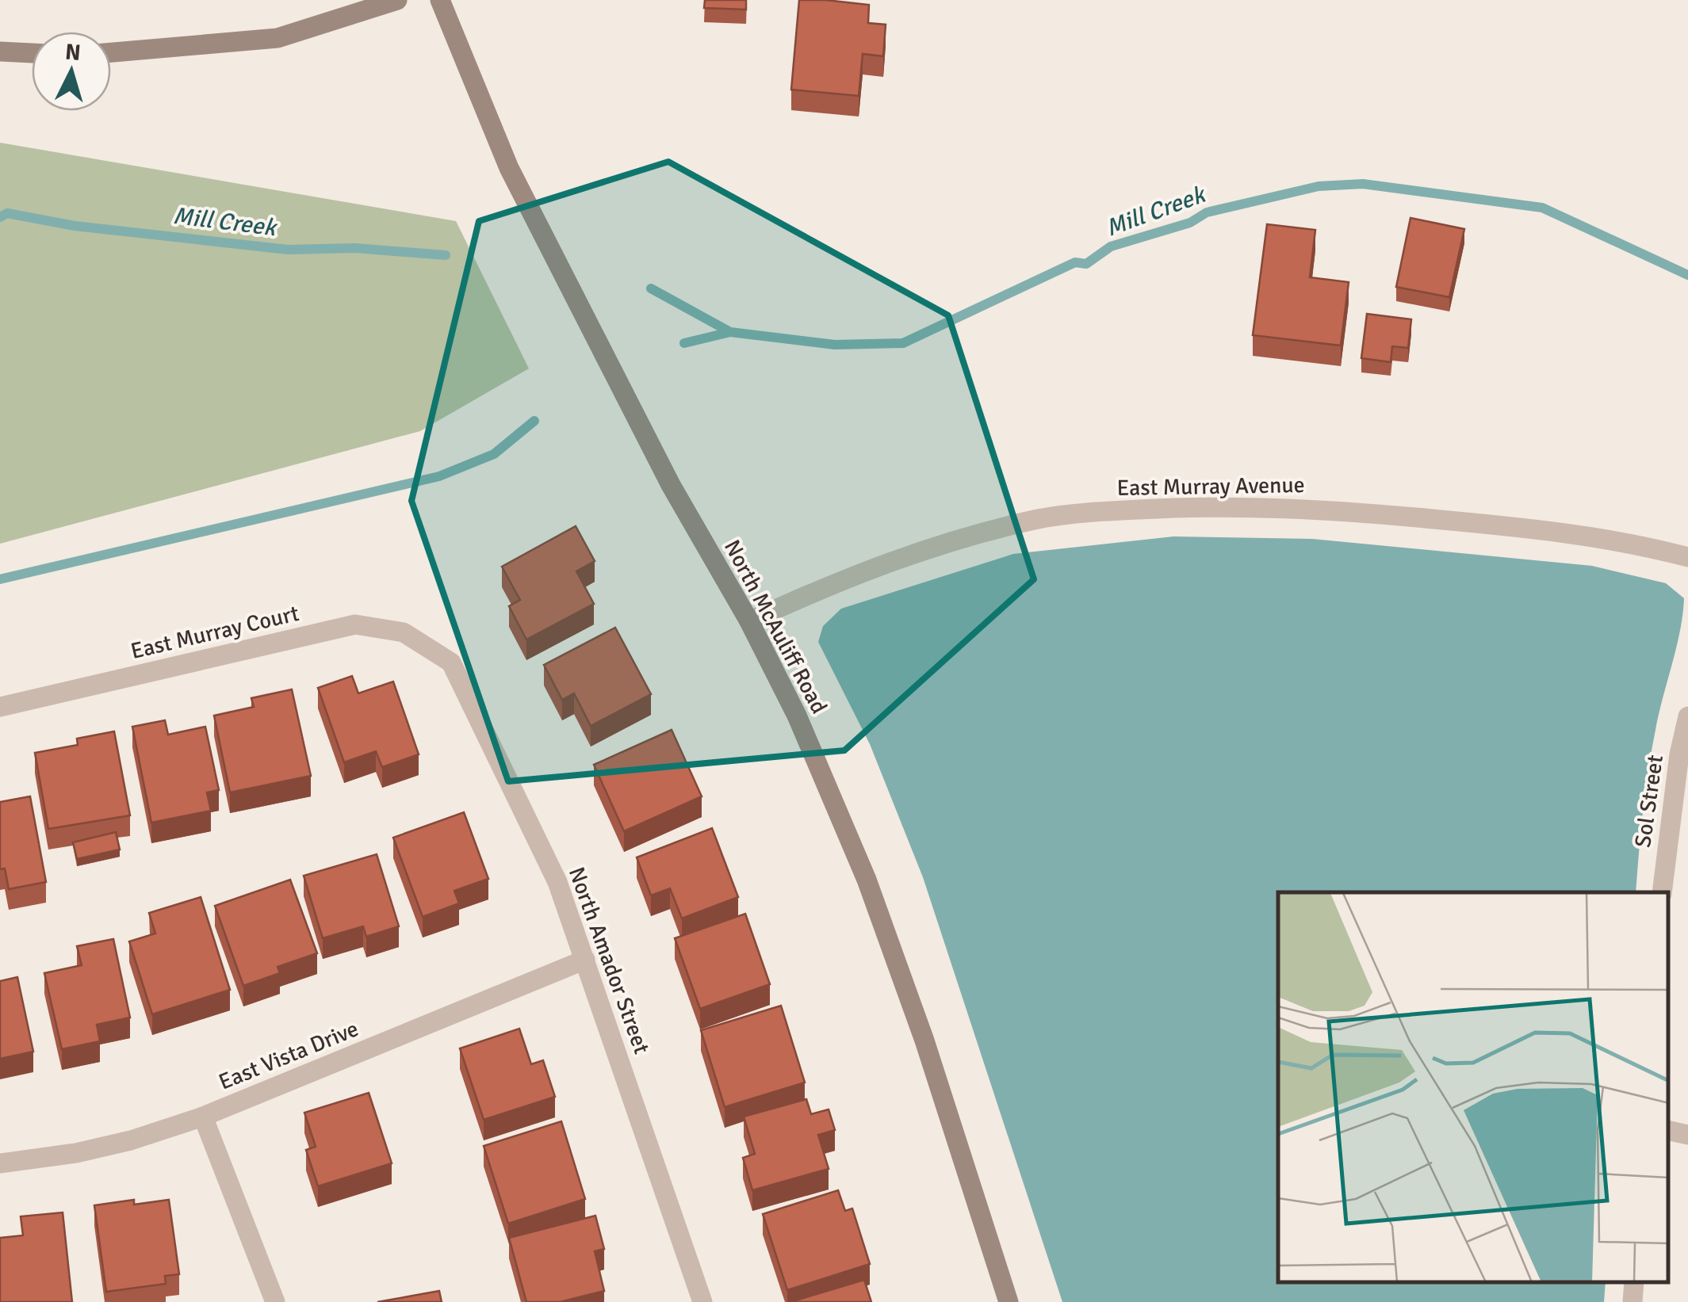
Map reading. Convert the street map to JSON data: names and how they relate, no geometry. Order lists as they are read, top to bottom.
{
  "streets": {
    "street": [
      "East Murray Avenue",
      "North McAuliff Road",
      "East Murray Court",
      "Sol Street",
      "North Amador Street",
      "East Vista Drive"
    ]
  },
  "crossings": [
    ["East Murray Avenue", "North McAuliff Road"],
    ["East Murray Court", "North Amador Street"],
    ["North Amador Street", "East Vista Drive"]
  ],
  "water": ["Mill Creek"],
  "north": "top"
}
